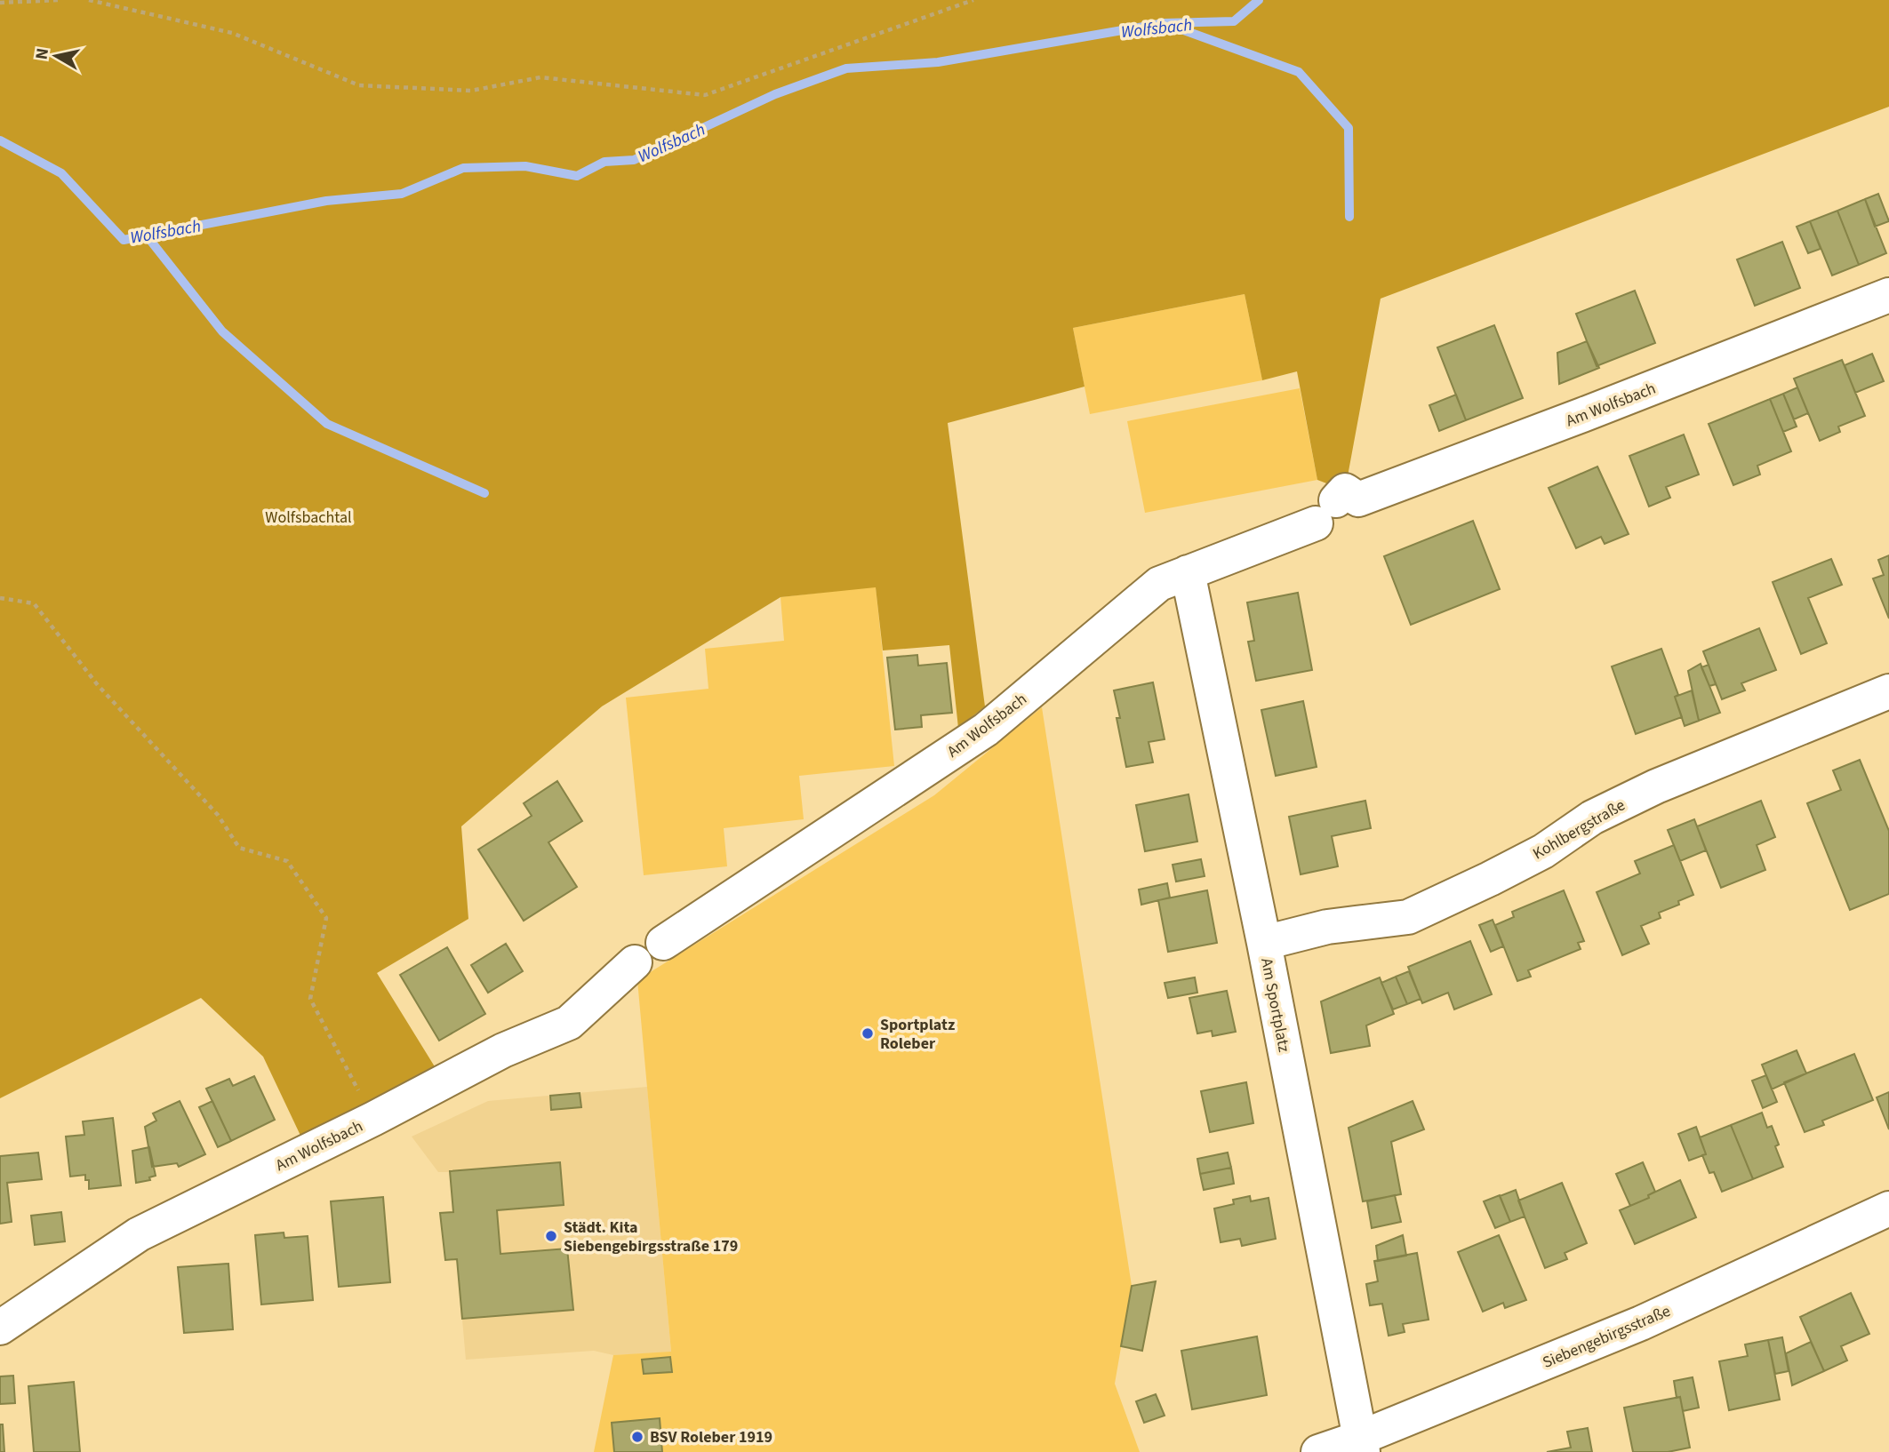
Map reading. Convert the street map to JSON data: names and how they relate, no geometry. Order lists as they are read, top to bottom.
{
  "streets": {
    "street": [
      "Am Wolfsbach",
      "Kohlbergstraße",
      "Am Sportplatz",
      "Siebengebirgsstraße"
    ]
  },
  "crossings": [
    ["Am Wolfsbach", "Am Sportplatz"],
    ["Kohlbergstraße", "Am Sportplatz"],
    ["Am Sportplatz", "Siebengebirgsstraße"]
  ],
  "water": ["Wolfsbach"],
  "parks": ["Wolfsbachtal"],
  "places": ["Sportplatz Roleber", "Städt. Kita Siebengebirgsstraße 179", "BSV Roleber 1919"],
  "north": "left"
}
